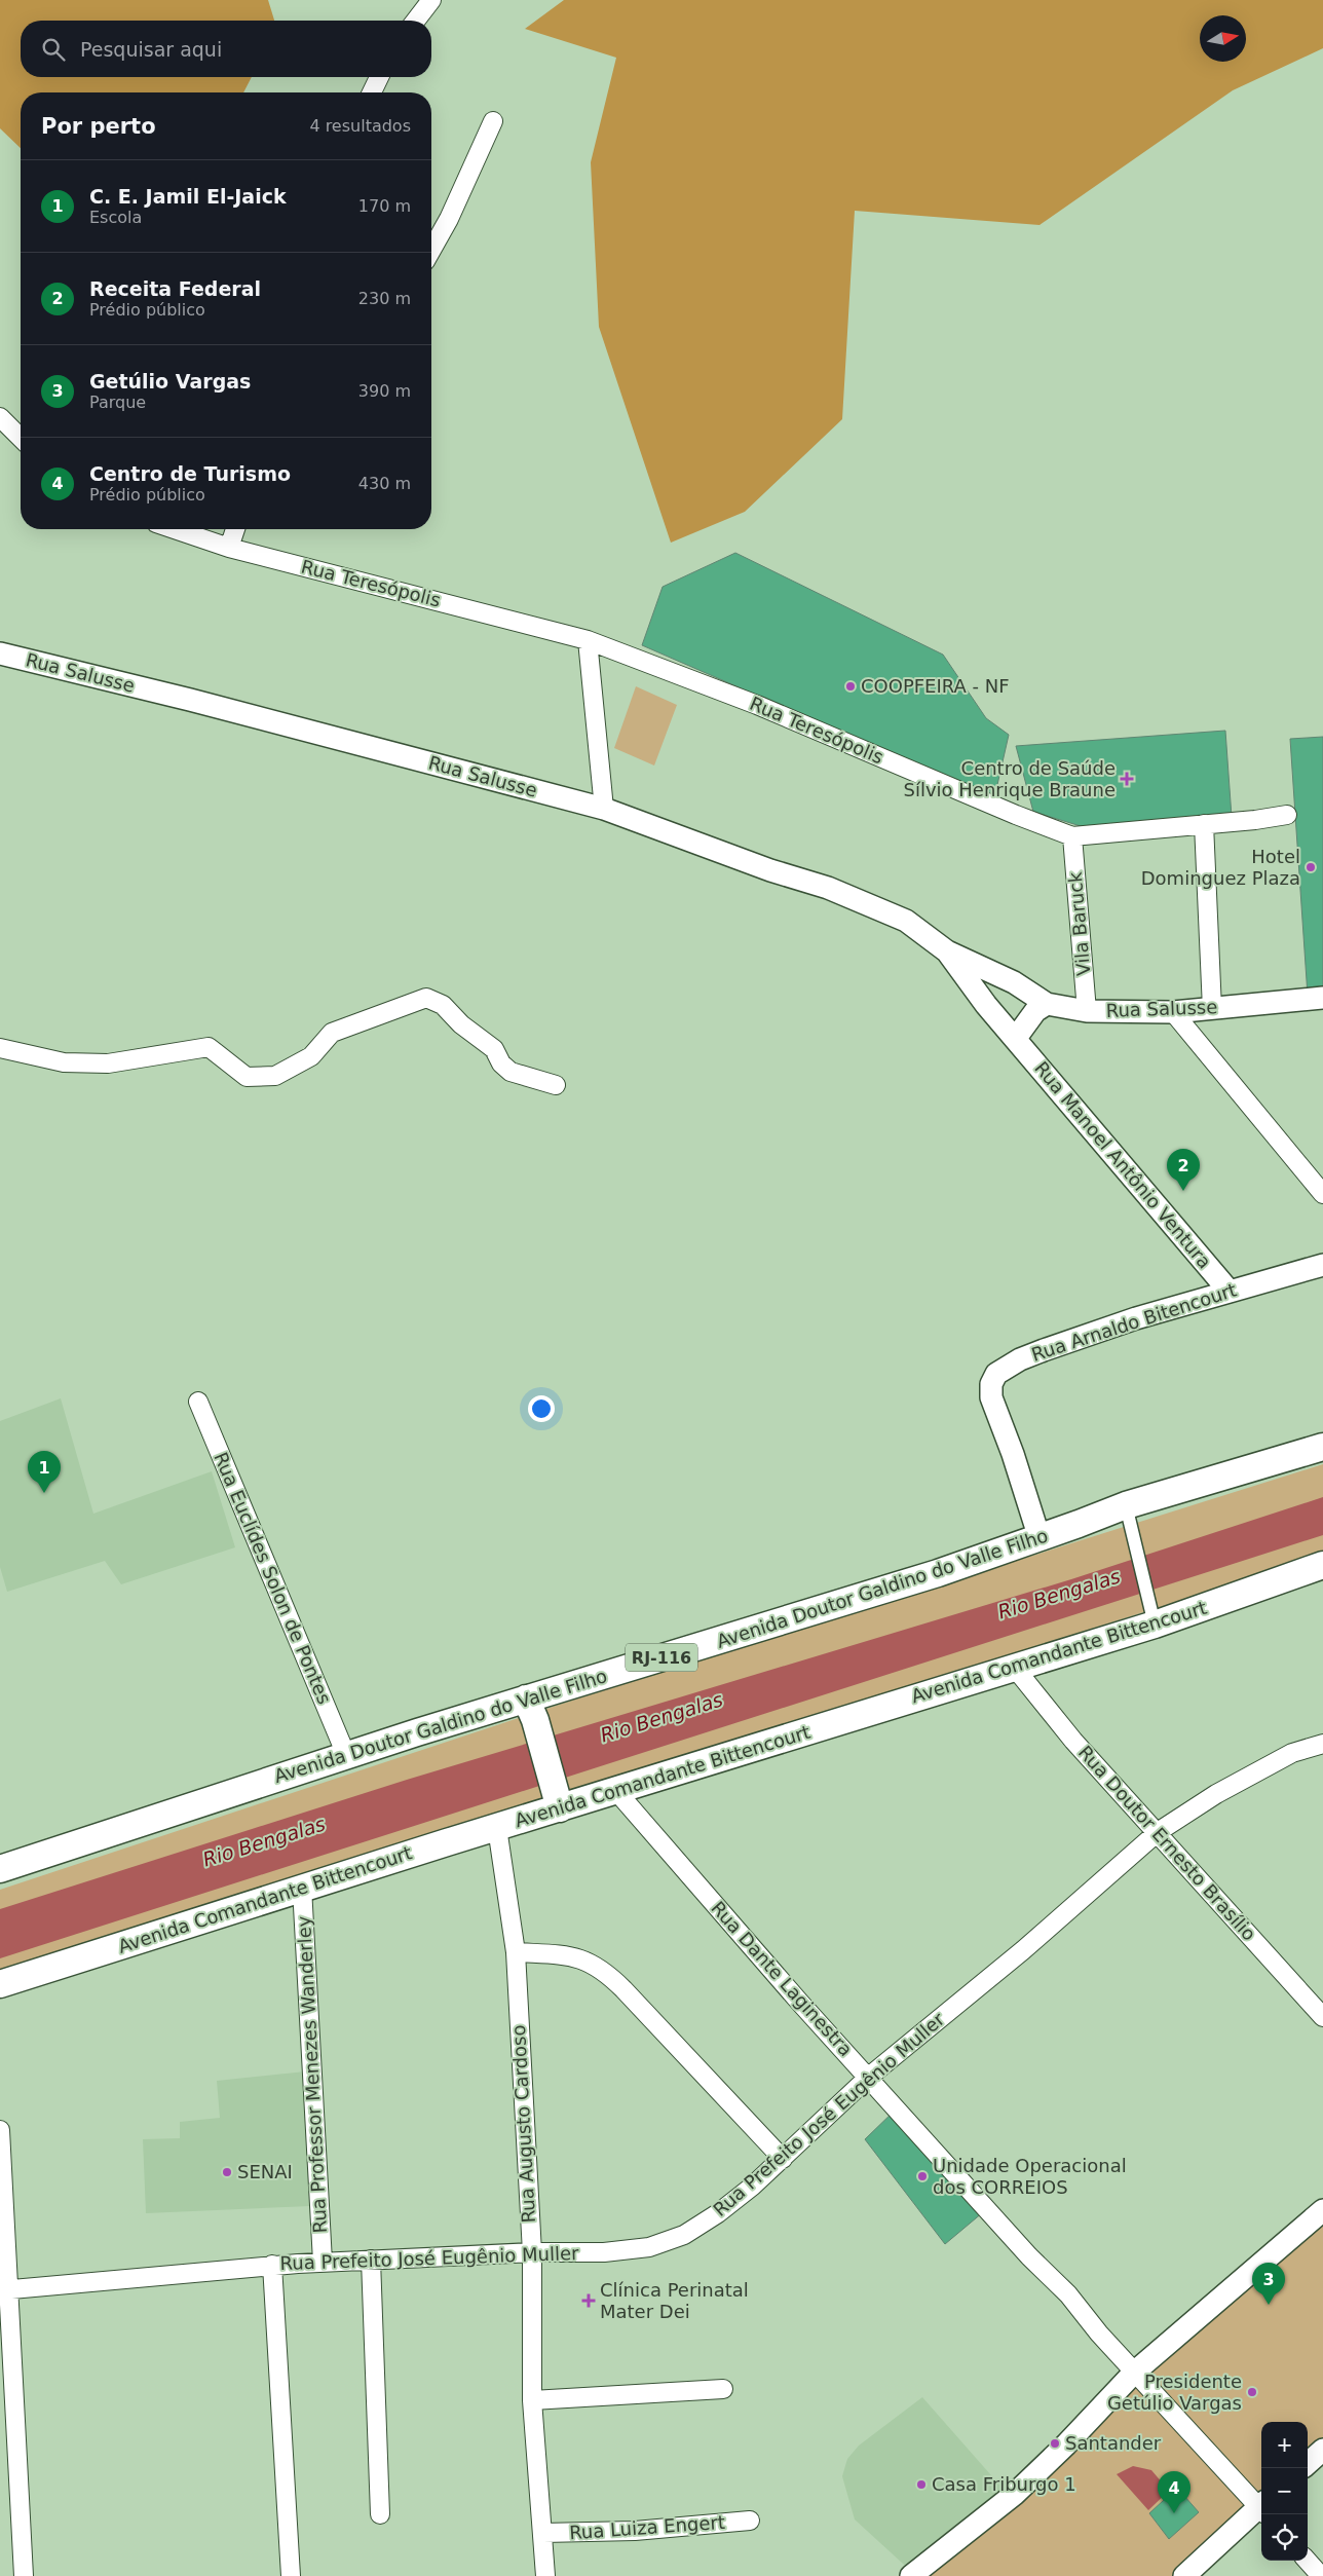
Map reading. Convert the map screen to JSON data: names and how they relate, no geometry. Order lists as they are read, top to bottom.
{
  "streets": {
    "main road": ["Avenida Doutor Galdino do Valle Filho", "Avenida Comandante Bittencourt", "RJ-116"],
    "street": [
      "Rua Teresópolis",
      "Rua Salusse",
      "Vila Baruck",
      "Rua Manoel Antônio Ventura",
      "Rua Arnaldo Bitencourt",
      "Rua Euclídes Solon de Pontes",
      "Rua Doutor Ernesto Brasílio",
      "Rua Dante Laginestra",
      "Rua Professor Menezes Wanderley",
      "Rua Prefeito José Eugênio Muller",
      "Rua Augusto Cardoso",
      "Rua Luiza Engert"
    ]
  },
  "crossings": [
    ["Rua Teresópolis", "Vila Baruck"],
    ["Rua Salusse", "Vila Baruck"],
    ["Rua Salusse", "Rua Manoel Antônio Ventura"],
    ["Rua Manoel Antônio Ventura", "Rua Arnaldo Bitencourt"],
    ["Rua Arnaldo Bitencourt", "Avenida Doutor Galdino do Valle Filho"],
    ["Rua Euclídes Solon de Pontes", "Avenida Doutor Galdino do Valle Filho"],
    ["Avenida Comandante Bittencourt", "Rua Doutor Ernesto Brasílio"],
    ["Avenida Comandante Bittencourt", "Rua Dante Laginestra"],
    ["Avenida Comandante Bittencourt", "Rua Professor Menezes Wanderley"],
    ["Avenida Comandante Bittencourt", "Rua Augusto Cardoso"],
    ["Rua Doutor Ernesto Brasílio", "Rua Prefeito José Eugênio Muller"],
    ["Rua Dante Laginestra", "Rua Prefeito José Eugênio Muller"],
    ["Rua Professor Menezes Wanderley", "Rua Prefeito José Eugênio Muller"],
    ["Rua Prefeito José Eugênio Muller", "Rua Augusto Cardoso"],
    ["Rua Augusto Cardoso", "Rua Luiza Engert"]
  ],
  "water": ["Rio Bengalas"],
  "places": {
    "other": [
      "COOPFEIRA - NF",
      "Hotel Dominguez Plaza",
      "SENAI",
      "Unidade Operacional dos CORREIOS",
      "Presidente Getúlio Vargas",
      "Santander",
      "Casa Friburgo 1"
    ],
    "health": ["Centro de Saúde Sílvio Henrique Braune", "Clínica Perinatal Mater Dei"]
  },
  "north": "right",
  "page": {
    "search": "Pesquisar aqui",
    "heading": ["Por perto", "4 resultados"],
    "list": [
      {
        "mark": "1",
        "name": "C. E. Jamil El-Jaick",
        "note": "Escola",
        "value": "170 m"
      },
      {
        "mark": "2",
        "name": "Receita Federal",
        "note": "Prédio público",
        "value": "230 m"
      },
      {
        "mark": "3",
        "name": "Getúlio Vargas",
        "note": "Parque",
        "value": "390 m"
      },
      {
        "mark": "4",
        "name": "Centro de Turismo",
        "note": "Prédio público",
        "value": "430 m"
      }
    ],
    "pins": [
      "2",
      "1",
      "3",
      "4"
    ],
    "map_buttons": ["+", "−"]
  }
}
